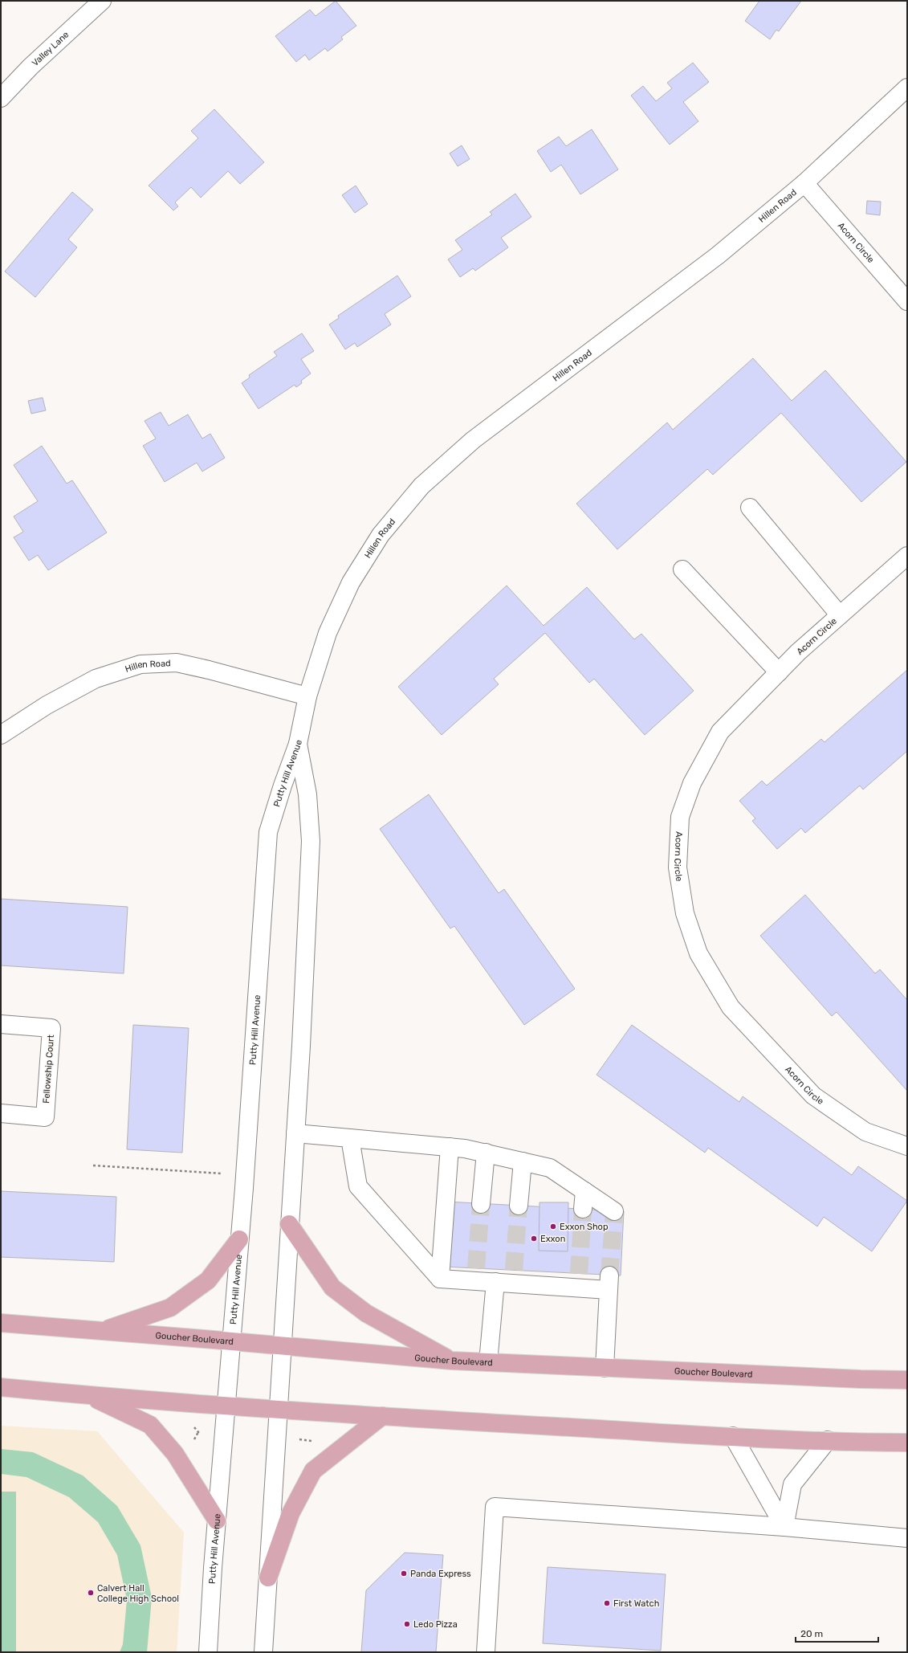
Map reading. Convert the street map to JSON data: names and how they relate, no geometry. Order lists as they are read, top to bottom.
{
  "streets": {
    "main road": ["Goucher Boulevard"],
    "street": [
      "Valley Lane",
      "Hillen Road",
      "Acorn Circle",
      "Putty Hill Avenue",
      "Fellowship Court"
    ]
  },
  "crossings": [
    ["Hillen Road", "Acorn Circle"],
    ["Hillen Road", "Putty Hill Avenue"],
    ["Putty Hill Avenue", "Goucher Boulevard"]
  ],
  "places": [
    "Exxon Shop",
    "Exxon",
    "Panda Express",
    "Calvert Hall College High School",
    "First Watch",
    "Ledo Pizza"
  ],
  "scale_bar": "20 m"
}
